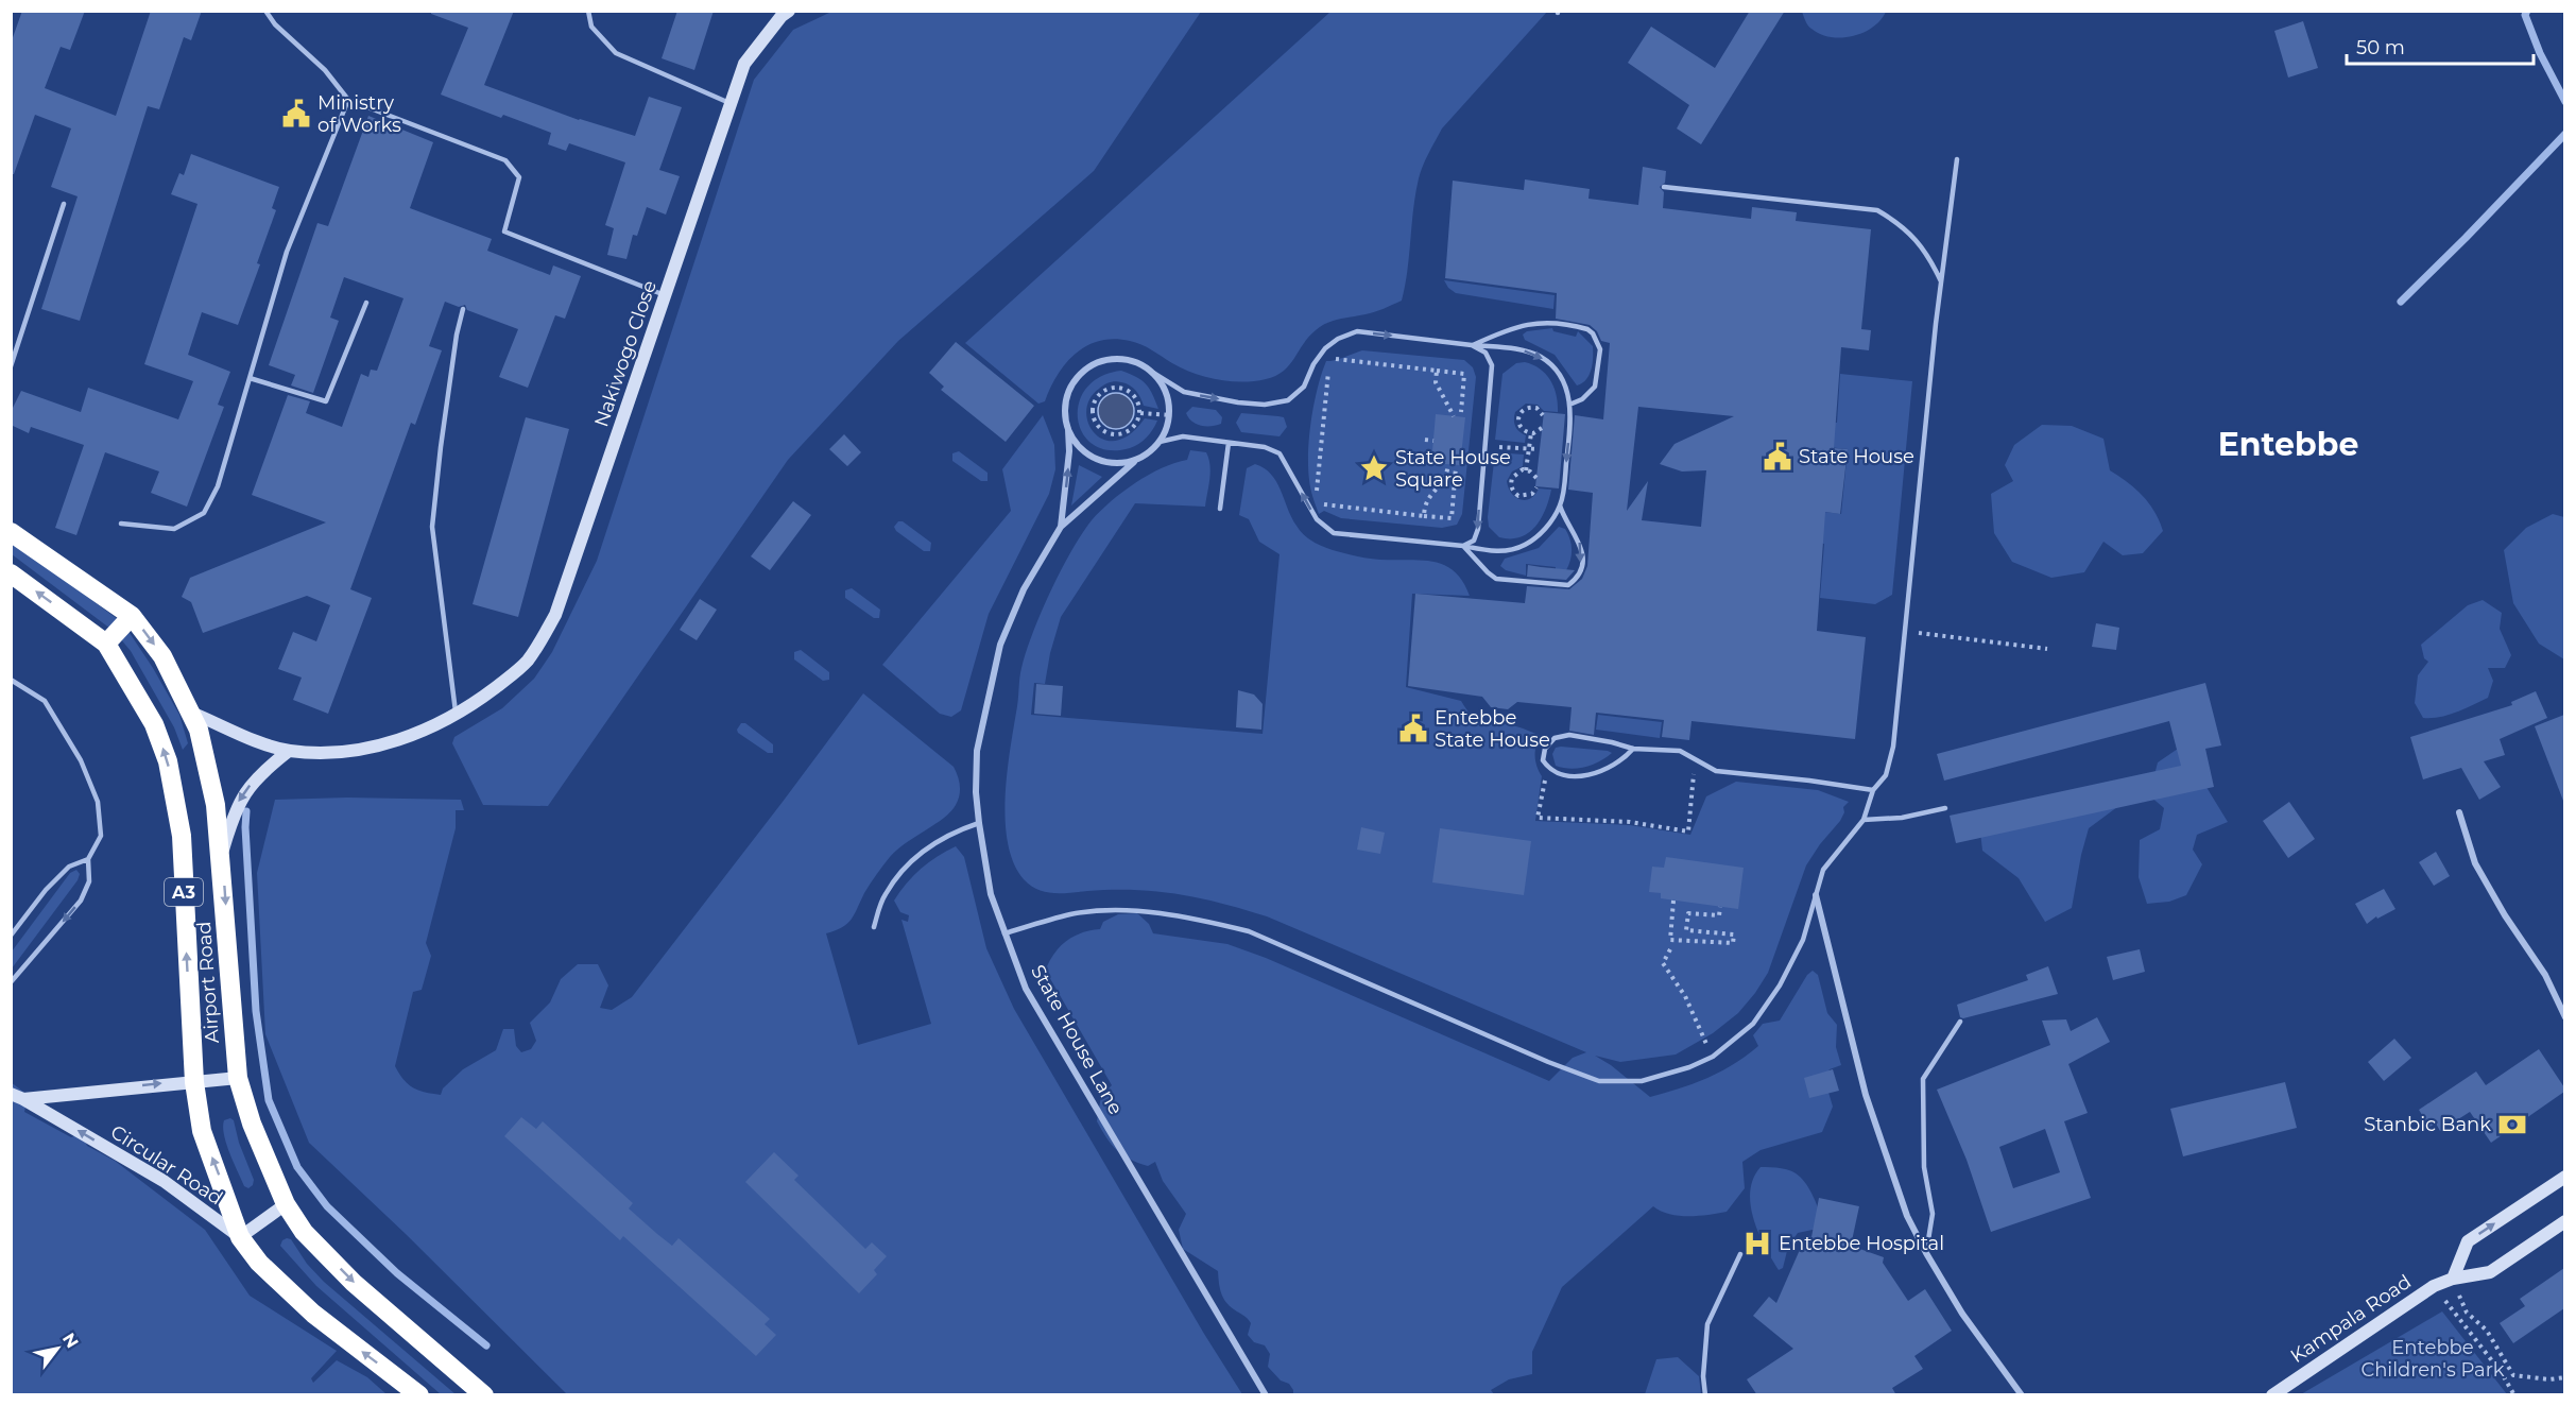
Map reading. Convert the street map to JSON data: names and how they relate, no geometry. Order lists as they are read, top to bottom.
{
  "streets": {
    "highway": ["A3", "Airport Road"],
    "street": [
      "Nakiwogo Close",
      "State House Lane",
      "Circular Road",
      "Kampala Road"
    ]
  },
  "crossings": [
    ["Nakiwogo Close", "Airport Road"],
    ["Airport Road", "Circular Road"]
  ],
  "districts": ["Entebbe"],
  "parks": ["Entebbe Children's Park"],
  "places": {
    "public building": ["Ministry of Works", "State House", "Entebbe State House"],
    "place": ["State House Square"],
    "bank": ["Stanbic Bank"],
    "hospital": ["Entebbe Hospital"]
  },
  "scale_bar": "50 m",
  "north": "top right"
}
